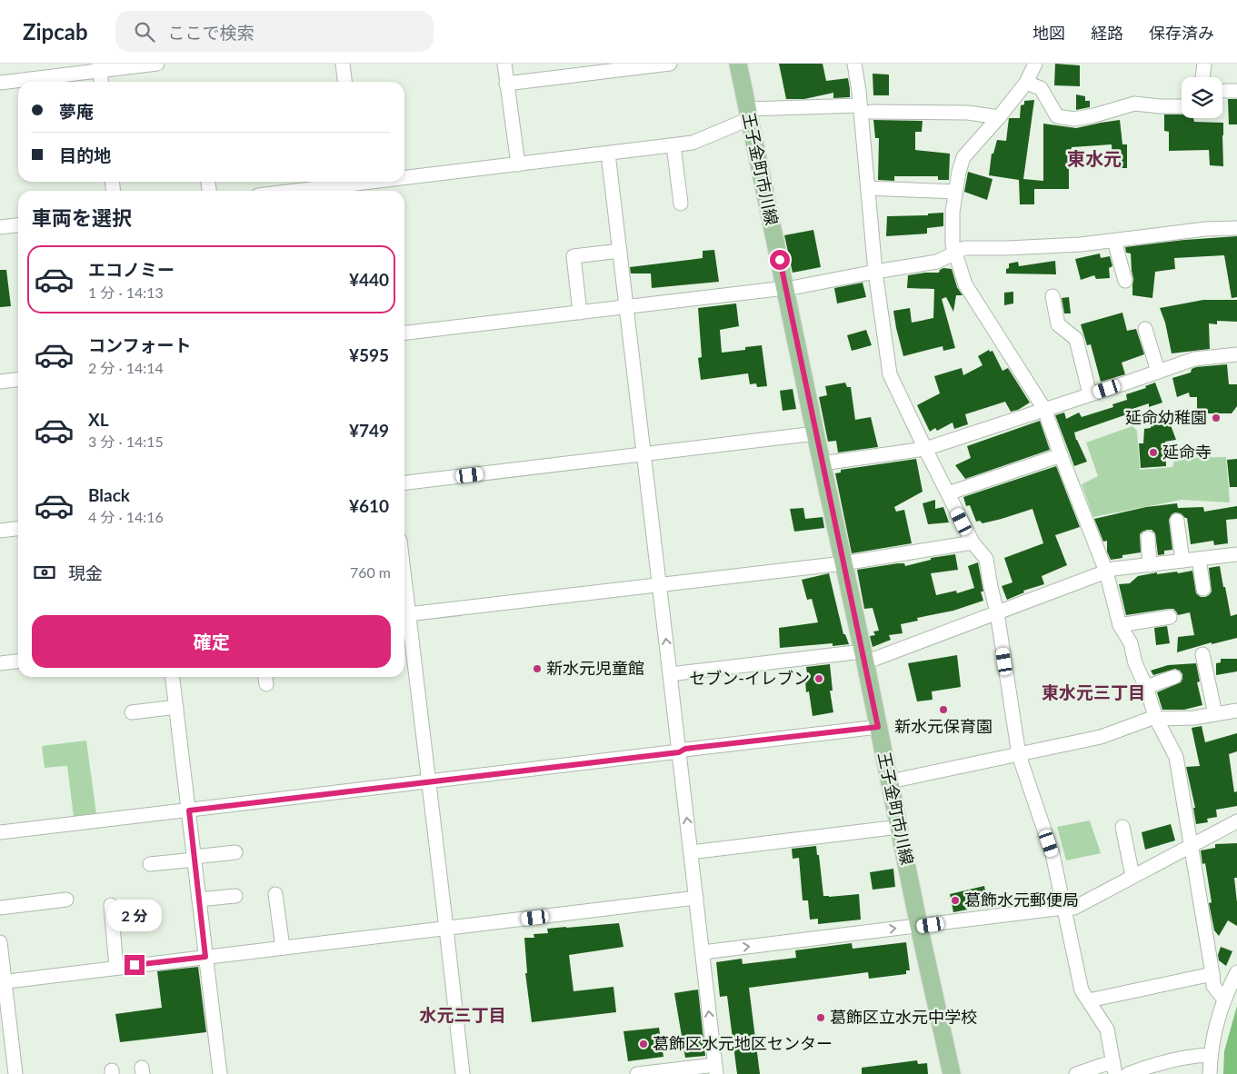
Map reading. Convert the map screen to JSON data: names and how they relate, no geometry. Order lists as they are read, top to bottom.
{
  "streets": {
    "main road": ["王子金町市川線"]
  },
  "districts": ["東水元", "東水元三丁目", "水元三丁目"],
  "places": [
    "延命幼稚園",
    "延命寺",
    "新水元児童館",
    "セブン-イレブン",
    "新水元保育園",
    "葛飾水元郵便局",
    "葛飾区立水元中学校",
    "葛飾区水元地区センター"
  ],
  "page": {
    "header": "Zipcab",
    "search": "ここで検索",
    "nav": ["地図", "経路", "保存済み"],
    "banner": ["夢庵", "目的地"],
    "heading": "車両を選択",
    "list": [
      {
        "name": "エコノミー",
        "note": "1 分 · 14:13",
        "value": "¥440"
      },
      {
        "name": "コンフォート",
        "note": "2 分 · 14:14",
        "value": "¥595"
      },
      {
        "name": "XL",
        "note": "3 分 · 14:15",
        "value": "¥749"
      },
      {
        "name": "Black",
        "note": "4 分 · 14:16",
        "value": "¥610"
      }
    ],
    "pay": ["現金", "760 m"],
    "buttons": "確定",
    "bubble": "2 分"
  }
}
